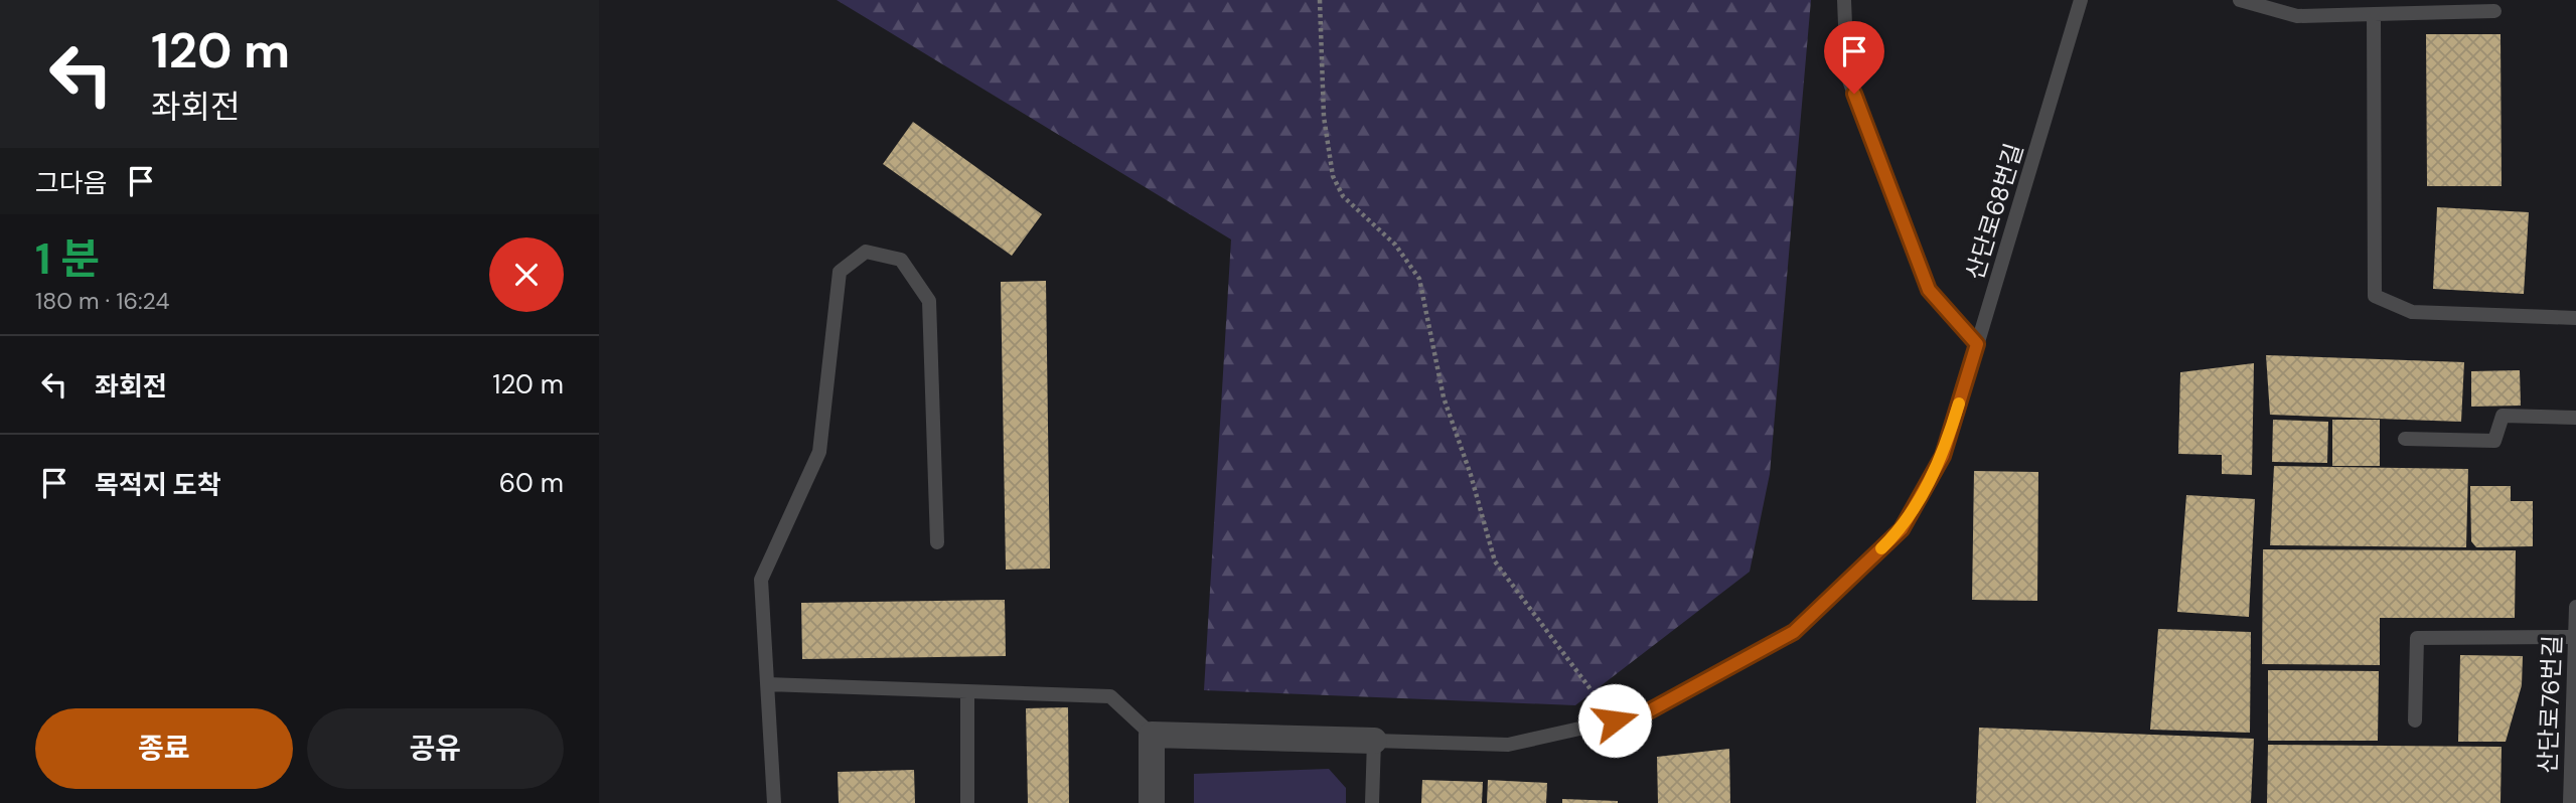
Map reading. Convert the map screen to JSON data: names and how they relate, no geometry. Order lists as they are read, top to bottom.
{
  "streets": {
    "lane": ["산단로68번길", "산단로76번길"]
  },
  "page": {
    "turn": ["120 m", "좌회전"],
    "then": "그다음",
    "heading": ["1 분", "180 m · 16:24"],
    "list": [
      {
        "name": "좌회전",
        "value": "120 m"
      },
      {
        "name": "목적지 도착",
        "value": "60 m"
      }
    ],
    "buttons": ["종료", "공유"]
  }
}
